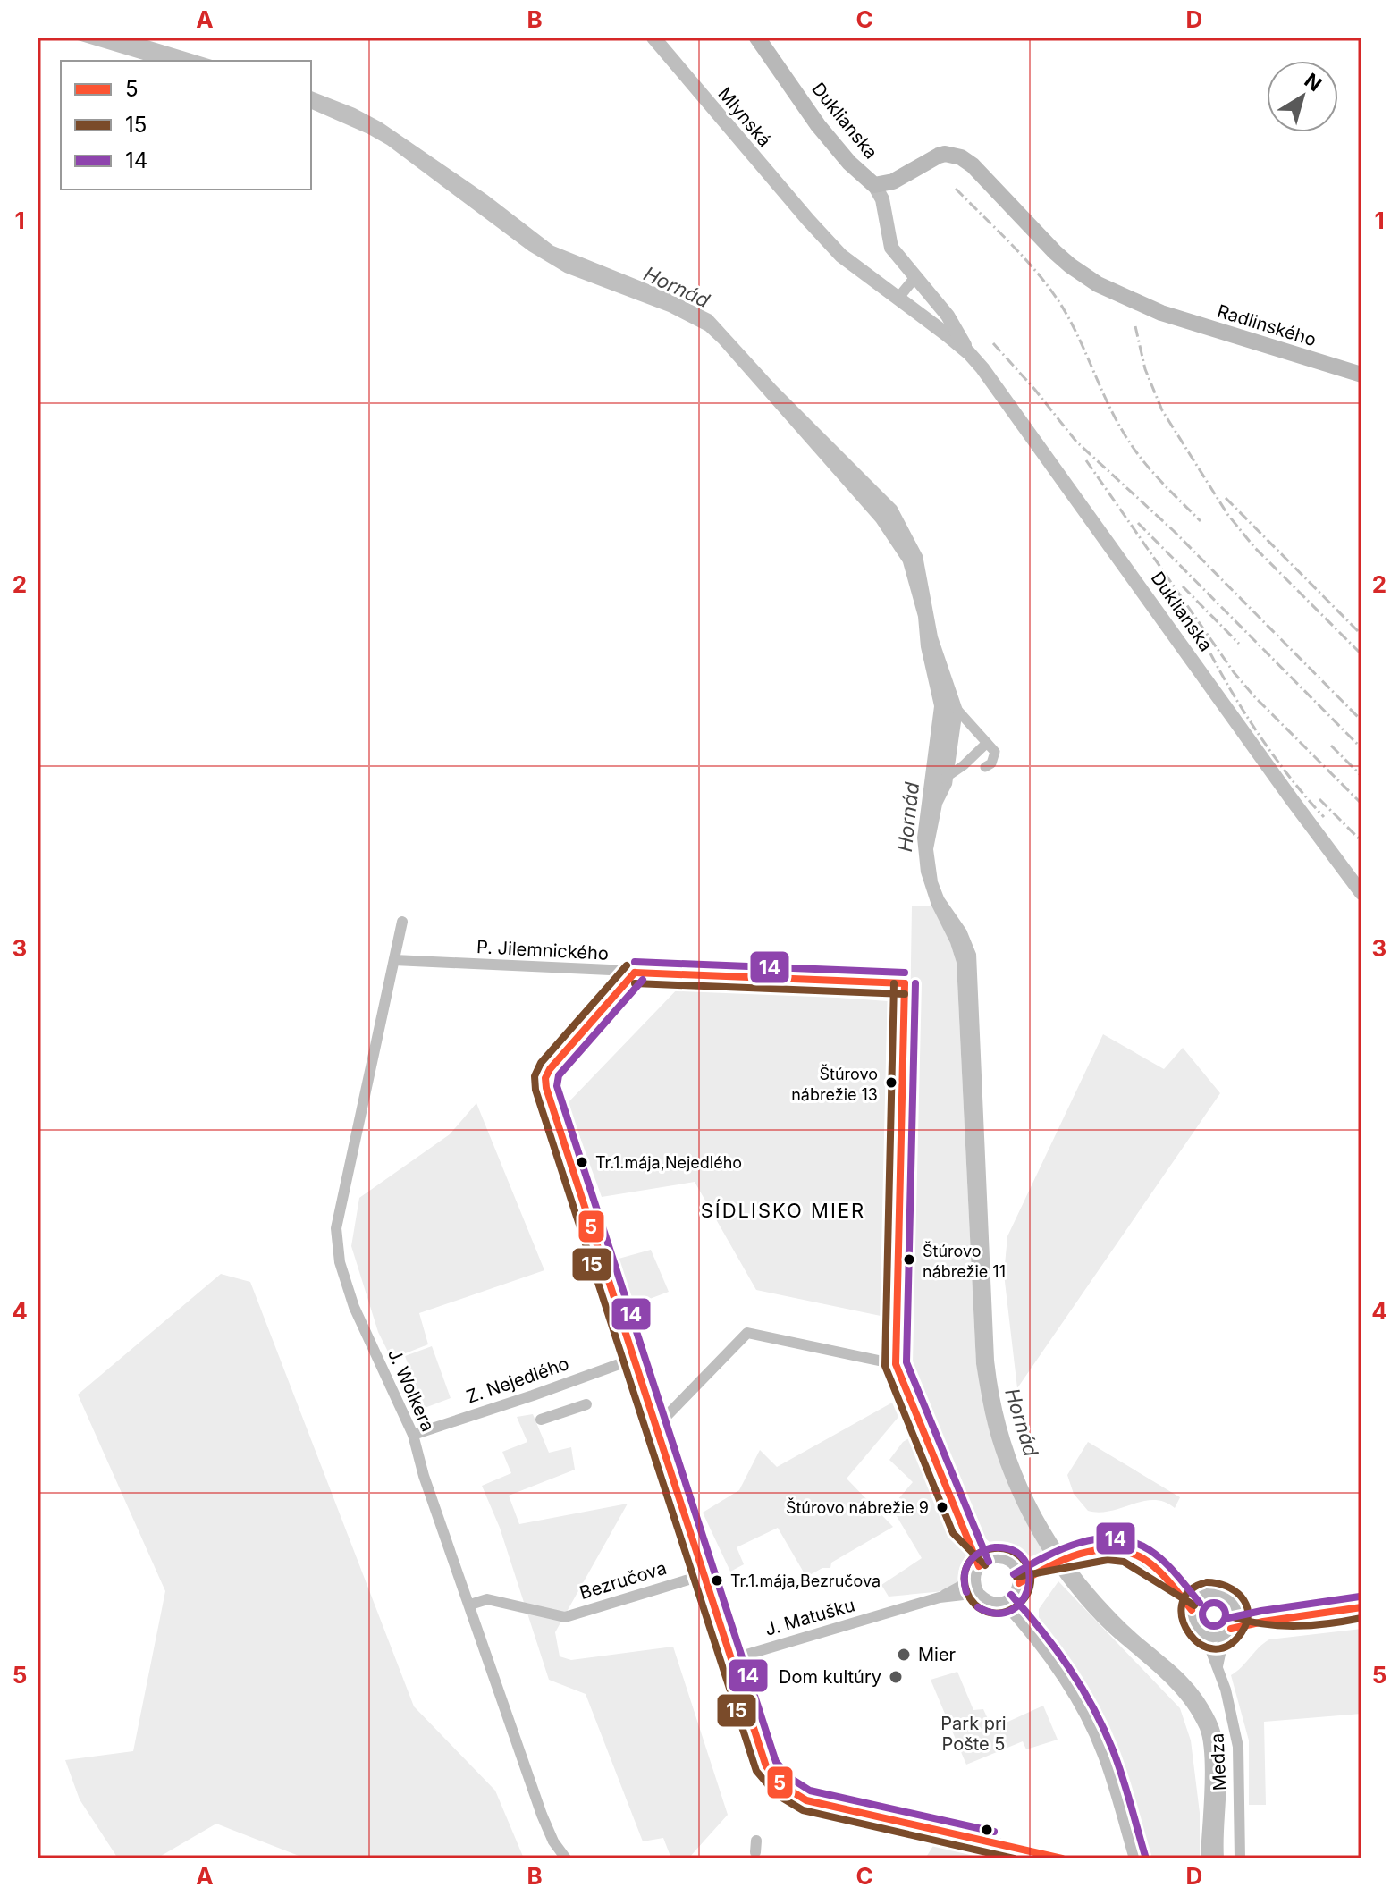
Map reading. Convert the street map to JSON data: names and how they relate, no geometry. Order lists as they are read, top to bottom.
{
  "streets": {
    "main road": ["Duklianska", "Radlinského"],
    "street": [
      "Mlynská",
      "P. Jilemnického",
      "Z. Nejedlého",
      "J. Wolkera",
      "Bezručova",
      "J. Matušku",
      "Medza"
    ]
  },
  "crossings": [
    ["Mlynská", "Duklianska"],
    ["Duklianska", "Radlinského"],
    ["P. Jilemnického", "J. Wolkera"],
    ["Z. Nejedlého", "J. Wolkera"],
    ["J. Wolkera", "Bezručova"]
  ],
  "districts": ["SÍDLISKO MIER"],
  "water": ["Hornád"],
  "parks": ["Park pri Pošte 5"],
  "places": [
    "Štúrovo nábrežie 13",
    "Tr.1.mája,Nejedlého",
    "Štúrovo nábrežie 11",
    "Štúrovo nábrežie 9",
    "Tr.1.mája,Bezručova",
    "Mier",
    "Dom kultúry"
  ],
  "lines": ["transit line 14", "transit line 15", "transit line 5"],
  "legend": ["5", "15", "14"],
  "north": "top right",
  "grid": {
    "columns": [
      "A",
      "B",
      "C",
      "D"
    ],
    "rows": [
      "1",
      "2",
      "3",
      "4",
      "5"
    ]
  }
}
